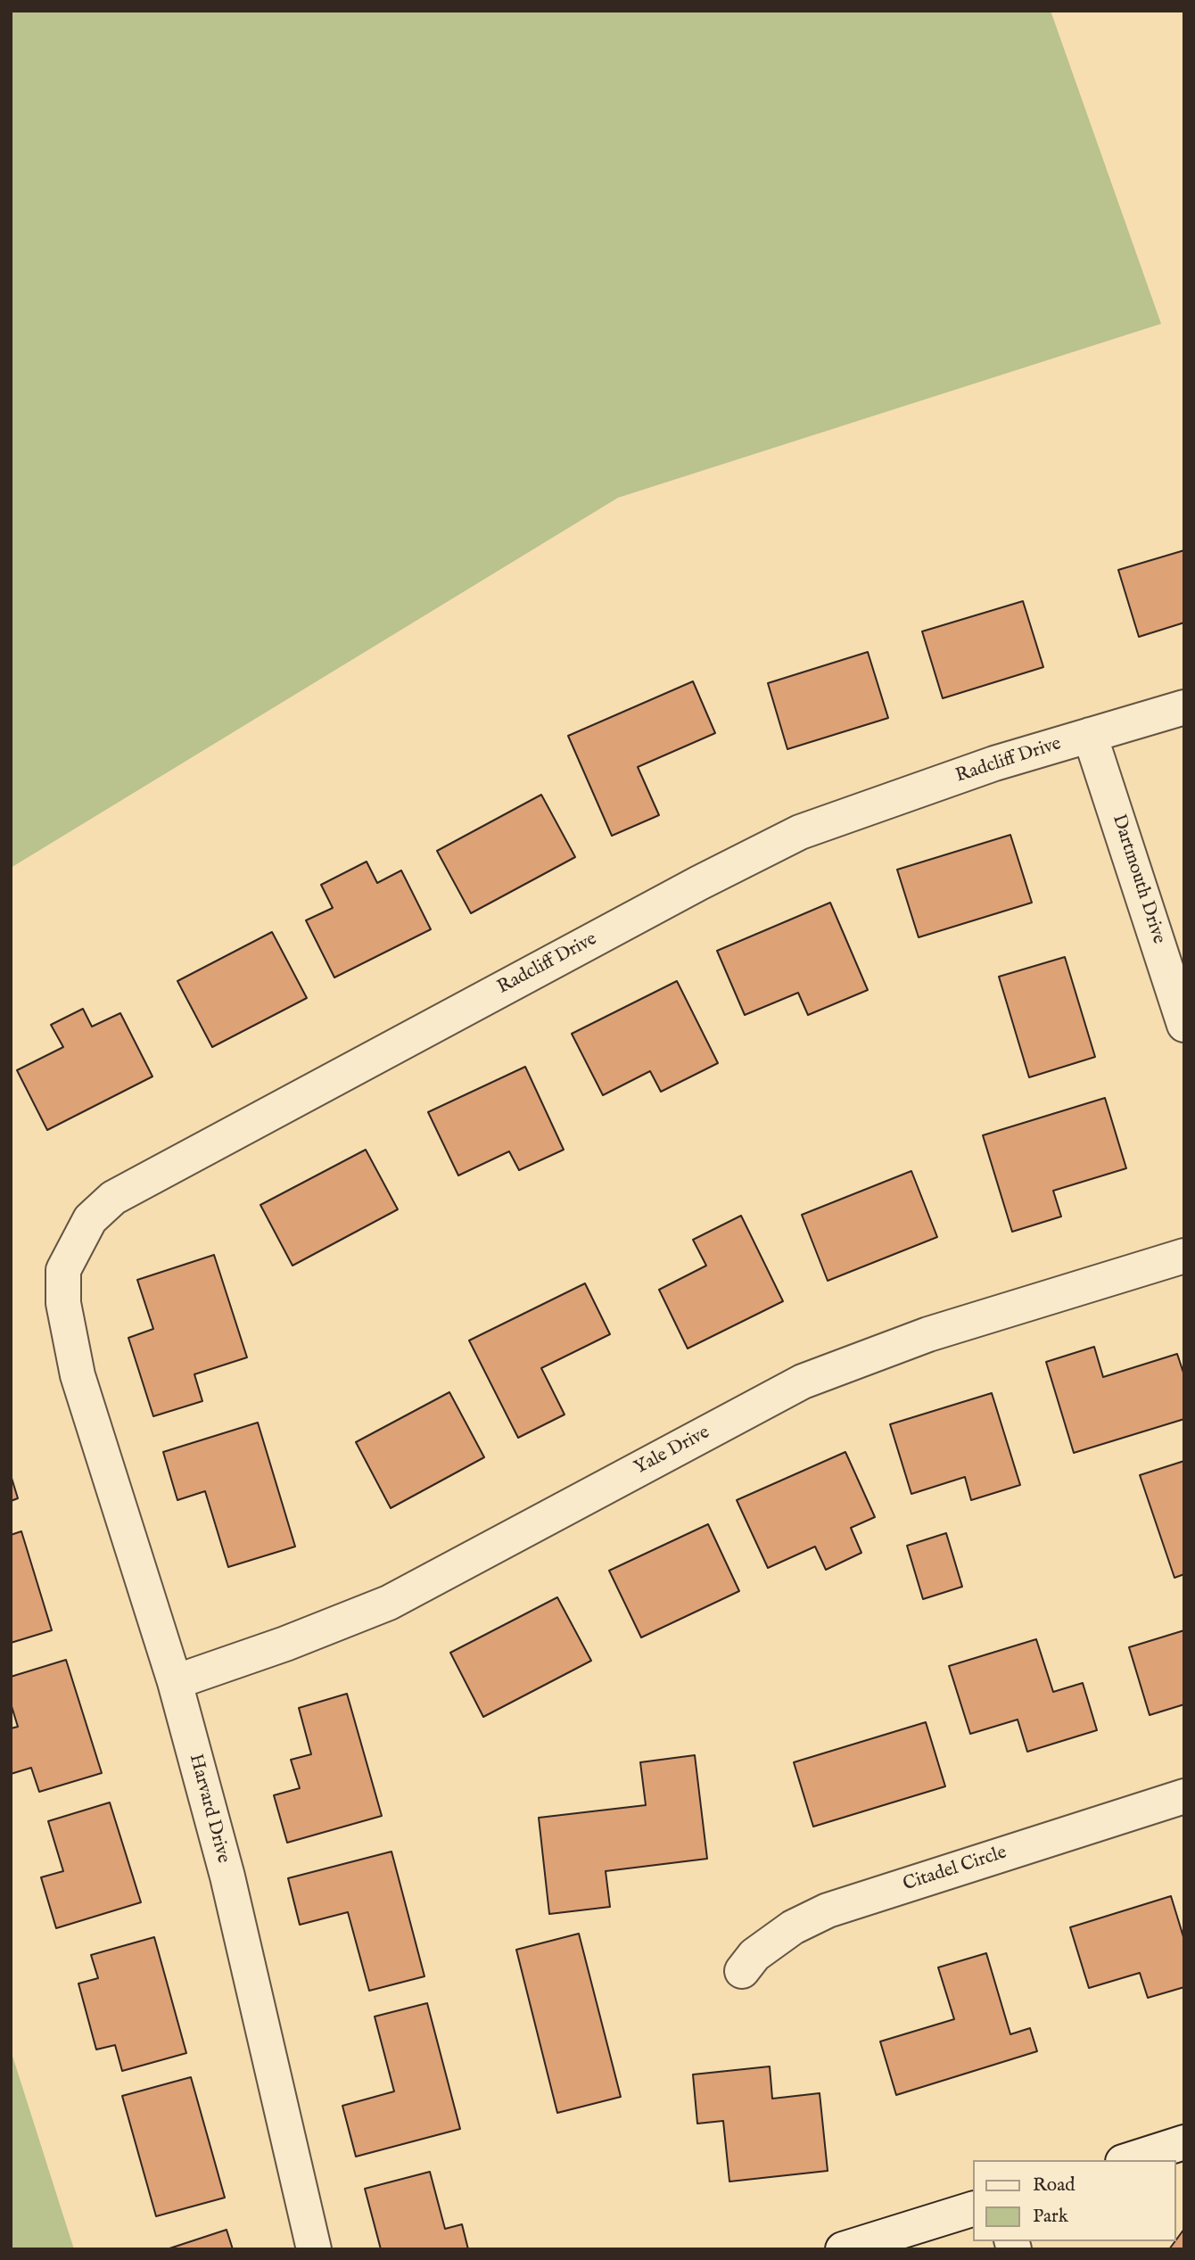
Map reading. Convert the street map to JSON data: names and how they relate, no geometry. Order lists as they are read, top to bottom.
{
  "streets": {
    "street": [
      "Radcliff Drive",
      "Dartmouth Drive",
      "Yale Drive",
      "Harvard Drive",
      "Citadel Circle"
    ]
  },
  "crossings": [
    ["Radcliff Drive", "Dartmouth Drive"],
    ["Radcliff Drive", "Harvard Drive"],
    ["Yale Drive", "Harvard Drive"]
  ],
  "legend": ["Road", "Park"]
}
